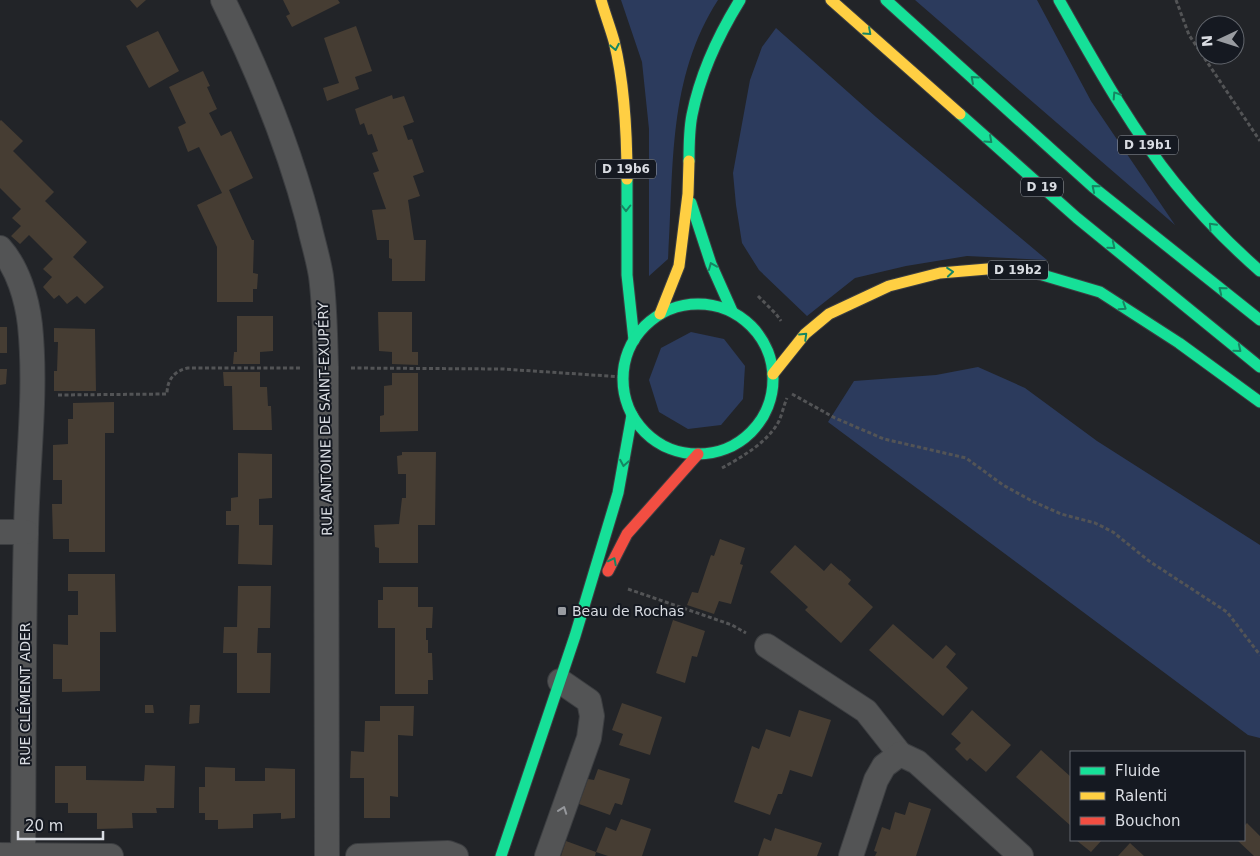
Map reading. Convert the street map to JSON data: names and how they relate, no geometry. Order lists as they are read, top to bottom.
{
  "streets": {
    "main road": [
      "D 19b1",
      "D 19b6",
      "D 19",
      "D 19b2"
    ],
    "street": ["RUE ANTOINE DE SAINT-EXUPÉRY", "RUE CLÉMENT ADER"]
  },
  "crossings": [
    ["D 19b6", "D 19b2"]
  ],
  "places": {
    "transit": ["Beau de Rochas"]
  },
  "legend": ["Fluide", "Ralenti", "Bouchon"],
  "scale_bar": "20 m",
  "north": "left"
}
